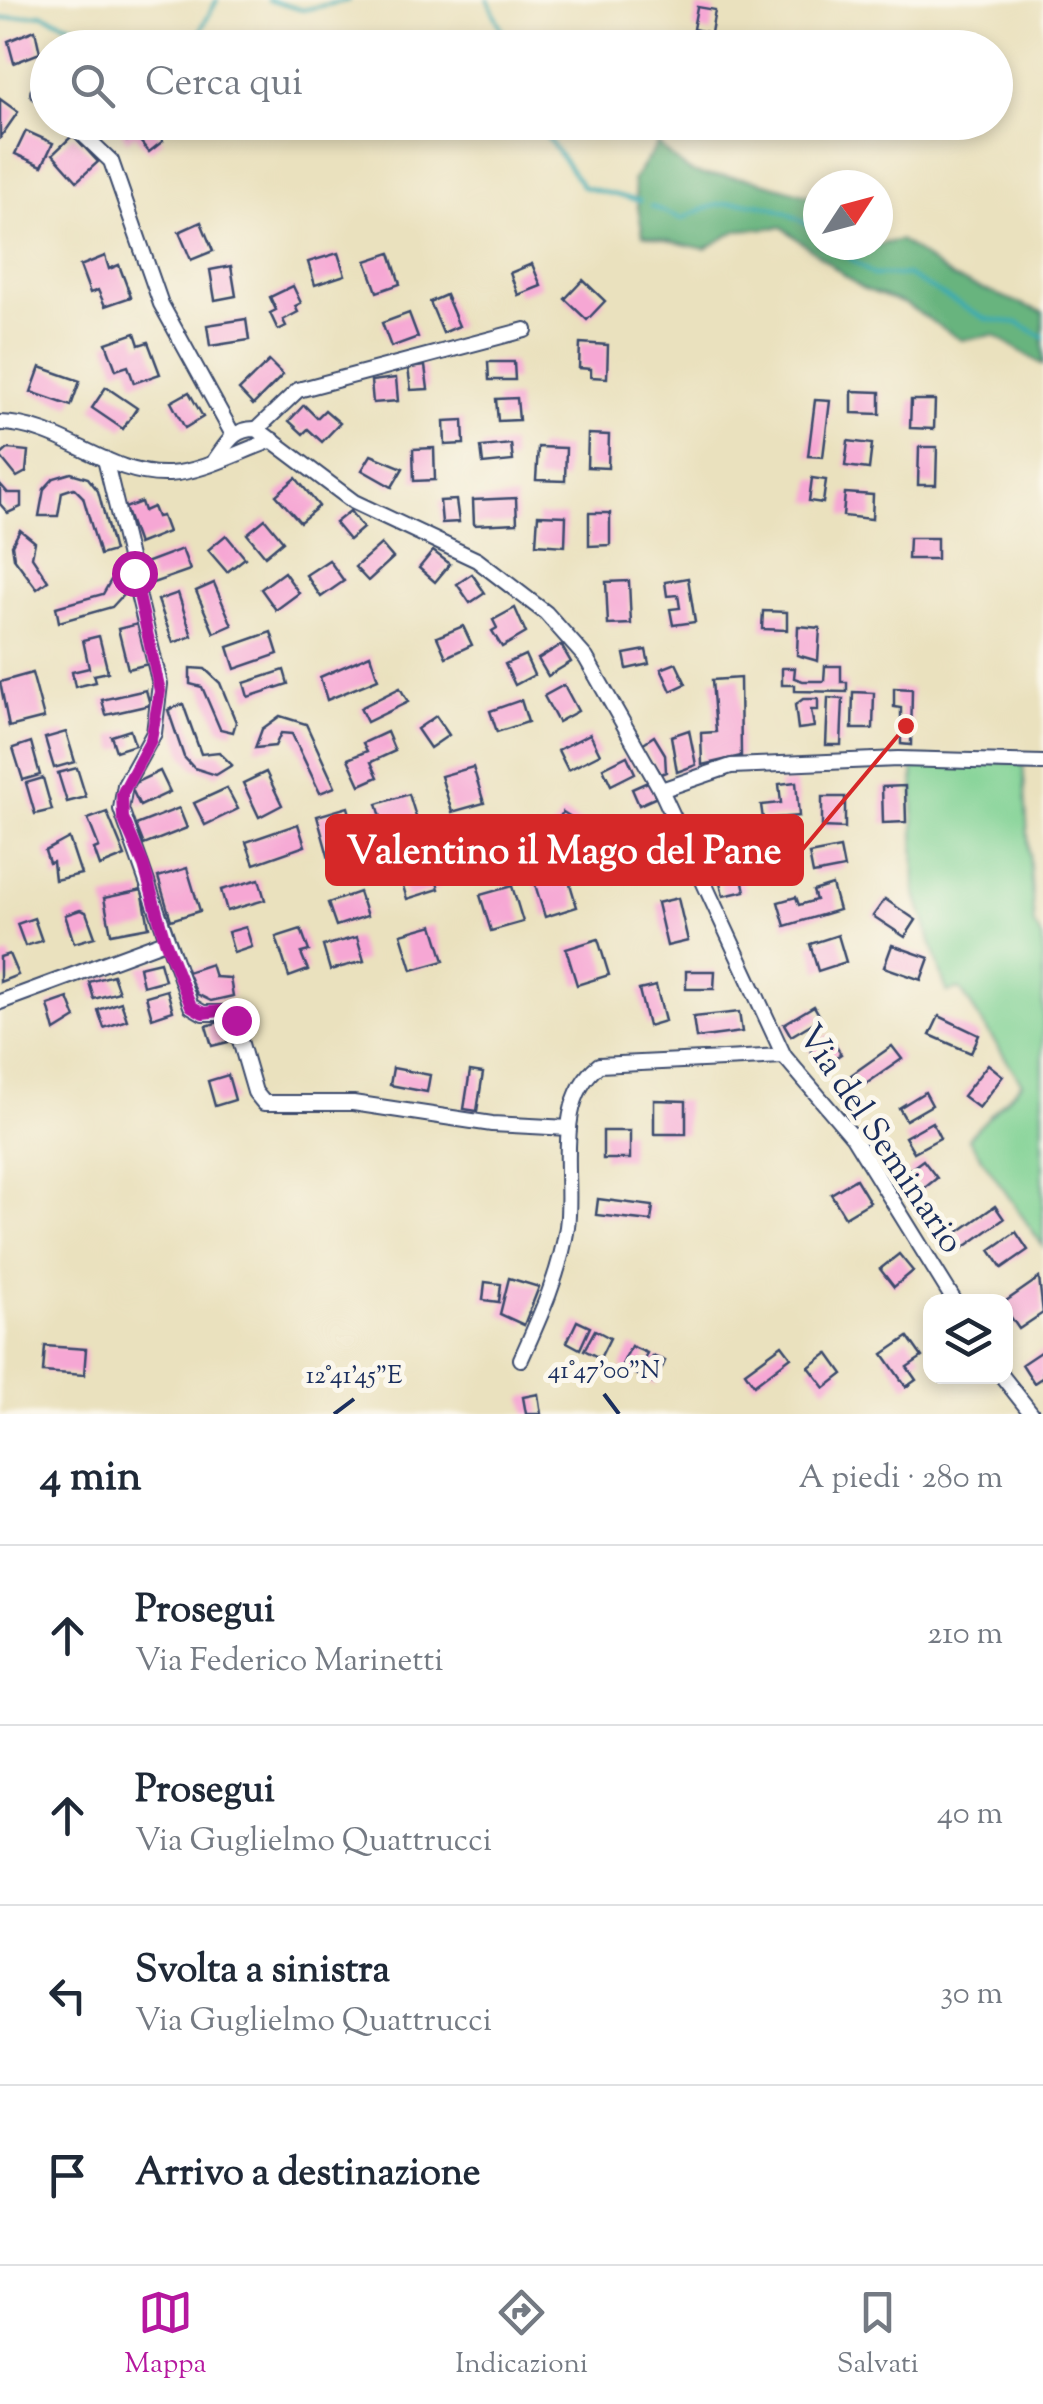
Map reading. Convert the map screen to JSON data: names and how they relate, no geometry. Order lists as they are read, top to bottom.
{
  "streets": {
    "street": ["Via del Seminario"]
  },
  "places": ["Valentino il Mago del Pane"],
  "north": "top right",
  "page": {
    "search": "Cerca qui",
    "heading": ["4 min", "A piedi · 280 m"],
    "list": [
      ["Prosegui", "Via Federico Marinetti", "210 m"],
      ["Prosegui", "Via Guglielmo Quattrucci", "40 m"],
      ["Svolta a sinistra", "Via Guglielmo Quattrucci", "30 m"],
      "Arrivo a destinazione"
    ],
    "nav": ["Mappa", "Indicazioni", "Salvati"]
  },
  "coordinates": ["41°47'00\"N", "12°41'45\"E"]
}
